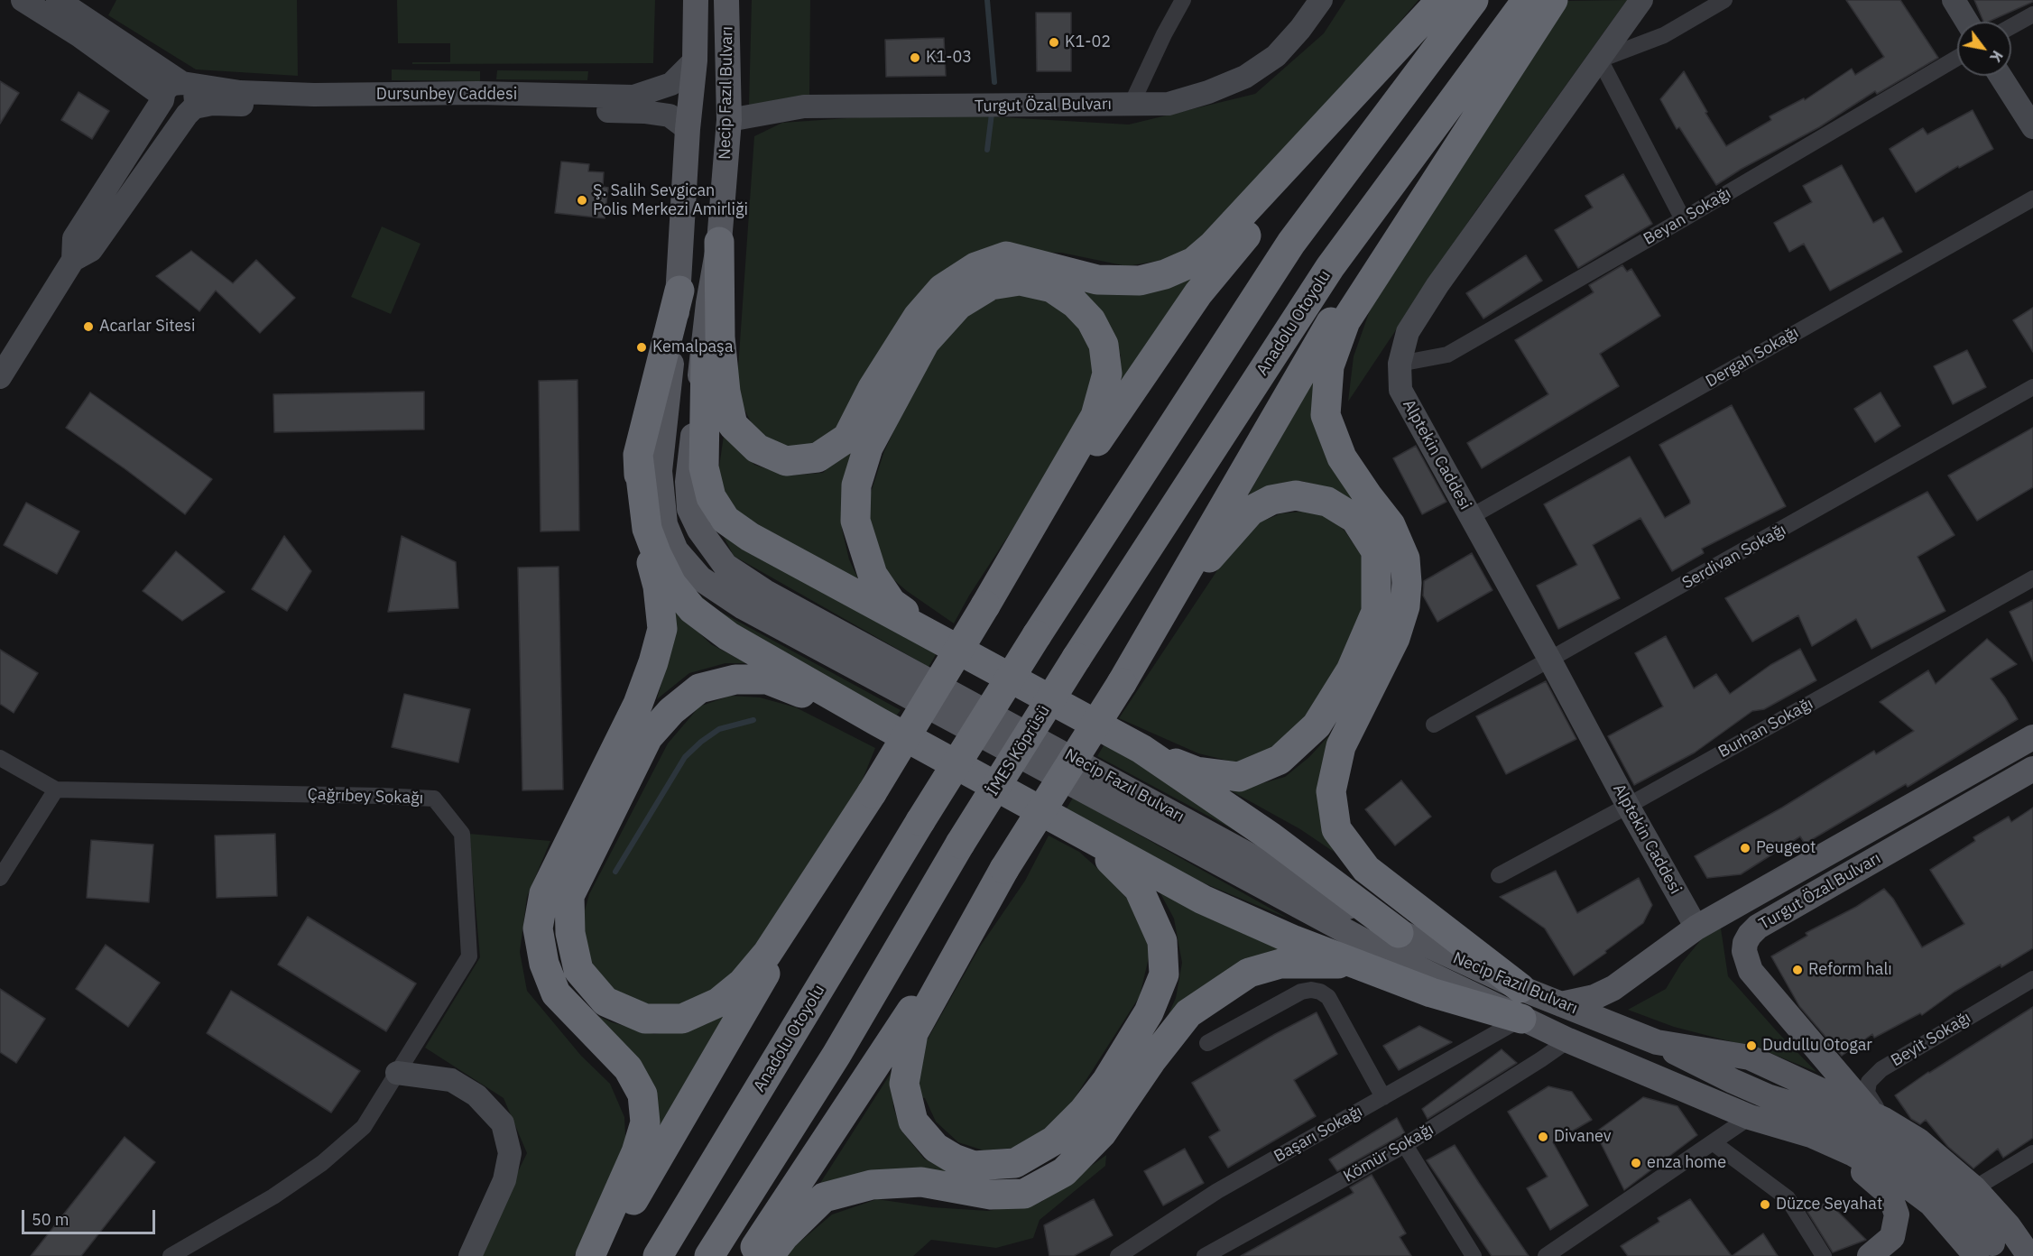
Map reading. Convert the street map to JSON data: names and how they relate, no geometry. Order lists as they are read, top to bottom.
{
  "streets": {
    "highway": ["Anadolu Otoyolu", "İMES Köprüsü"],
    "main road": [
      "Necip Fazıl Bulvarı",
      "Dursunbey Caddesi",
      "Turgut Özal Bulvarı",
      "Alptekin Caddesi"
    ],
    "street": [
      "Beyan Sokağı",
      "Dergah Sokağı",
      "Serdivan Sokağı",
      "Burhan Sokağı",
      "Çağrıbey Sokağı",
      "Beyit Sokağı",
      "Başarı Sokağı",
      "Kömür Sokağı"
    ]
  },
  "crossings": [
    ["Necip Fazıl Bulvarı", "Dursunbey Caddesi"],
    ["Necip Fazıl Bulvarı", "Turgut Özal Bulvarı"],
    ["Necip Fazıl Bulvarı", "Beyit Sokağı"],
    ["Necip Fazıl Bulvarı", "Başarı Sokağı"],
    ["Necip Fazıl Bulvarı", "Kömür Sokağı"],
    ["Turgut Özal Bulvarı", "Alptekin Caddesi"],
    ["Turgut Özal Bulvarı", "Beyit Sokağı"],
    ["Beyan Sokağı", "Alptekin Caddesi"],
    ["Anadolu Otoyolu", "İMES Köprüsü"],
    ["Dergah Sokağı", "Alptekin Caddesi"],
    ["Alptekin Caddesi", "Serdivan Sokağı"],
    ["Alptekin Caddesi", "Burhan Sokağı"]
  ],
  "places": [
    "K1-02",
    "K1-03",
    "Ş. Salih Sevgican Polis Merkezi Amirliği",
    "Acarlar Sitesi",
    "Kemalpaşa",
    "Peugeot",
    "Reform halı",
    "Dudullu Otogar",
    "Divanev",
    "enza home",
    "Düzce Seyahat"
  ],
  "scale_bar": "50 m",
  "north": "bottom right"
}
